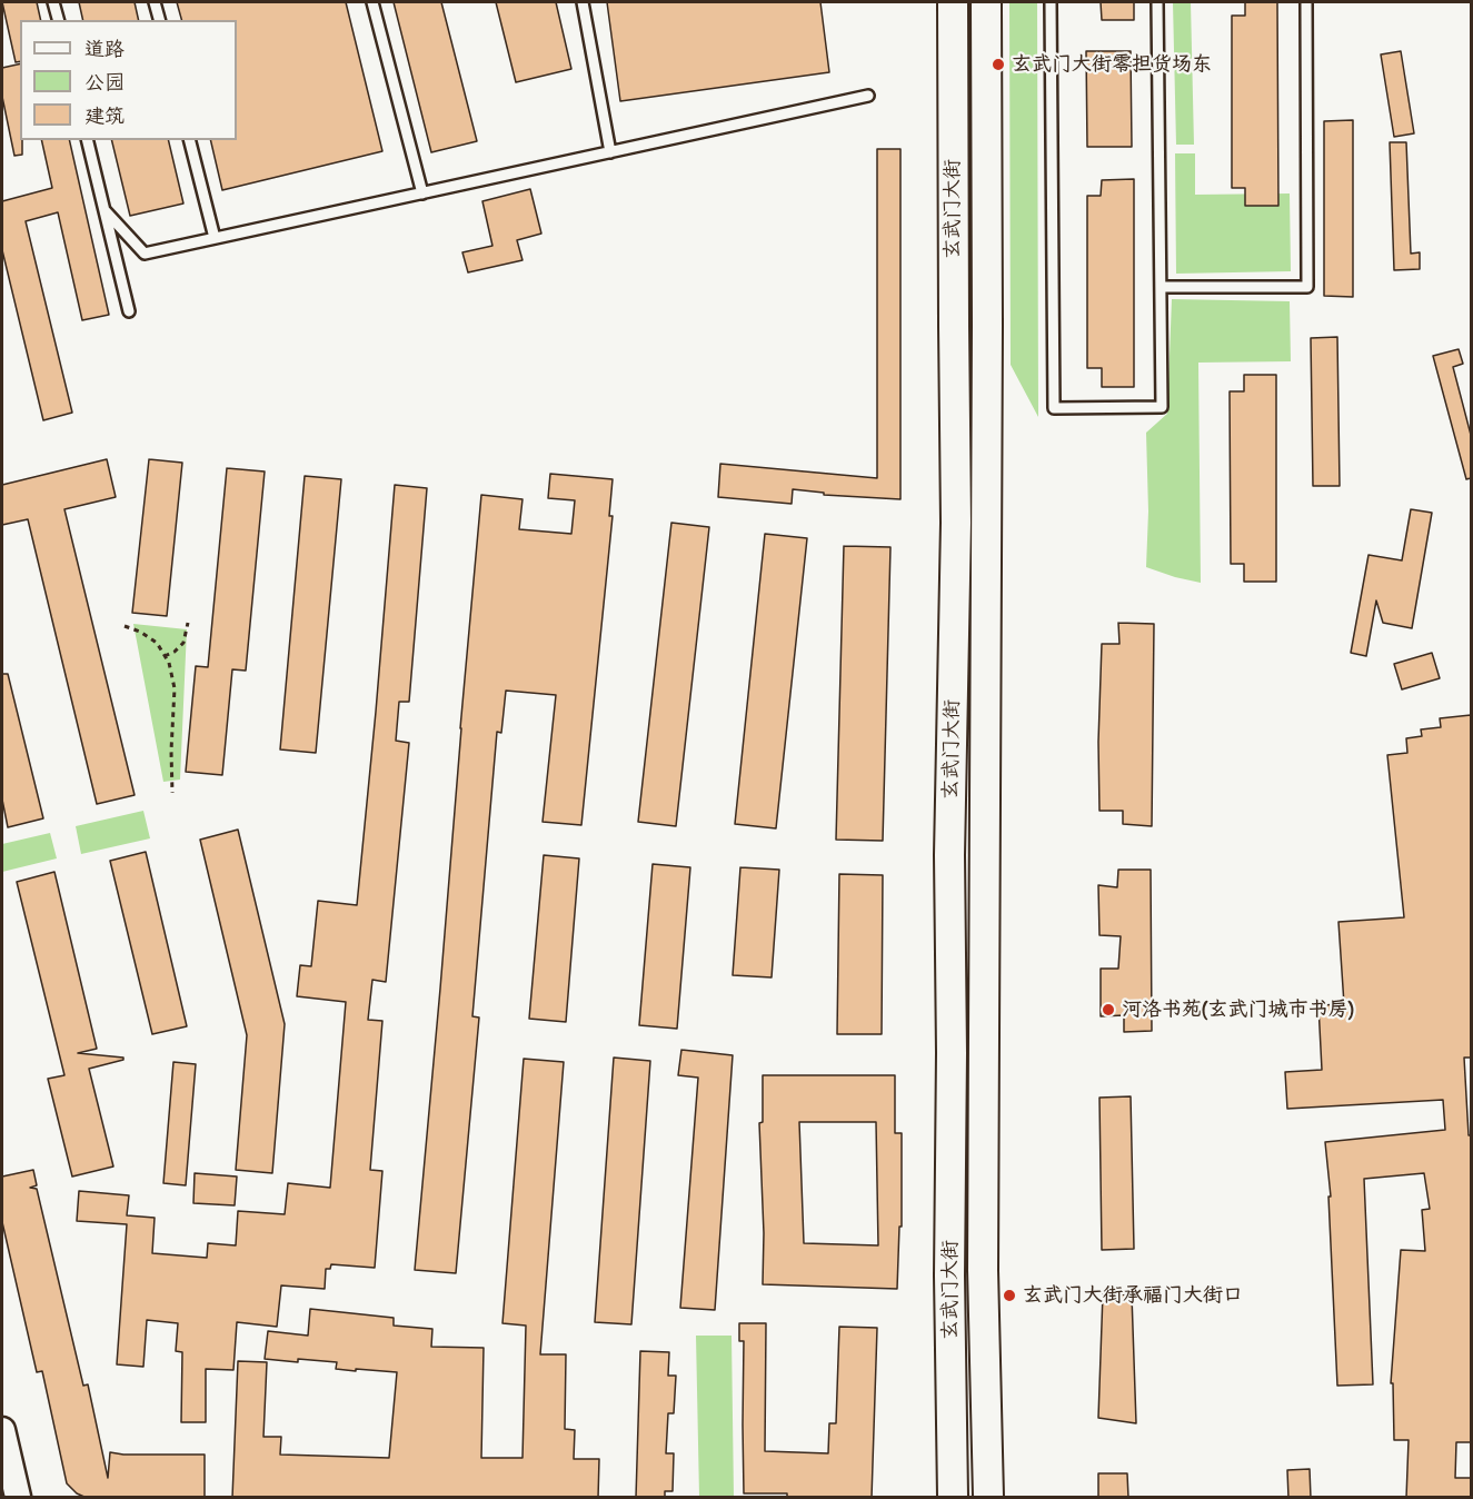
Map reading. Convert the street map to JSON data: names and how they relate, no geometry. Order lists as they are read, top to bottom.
{
  "streets": {
    "main road": ["玄武门大街"]
  },
  "places": ["玄武门大街零担货场东", "河洛书苑(玄武门城市书房)", "玄武门大街承福门大街口"],
  "legend": ["道路", "公园", "建筑"]
}
